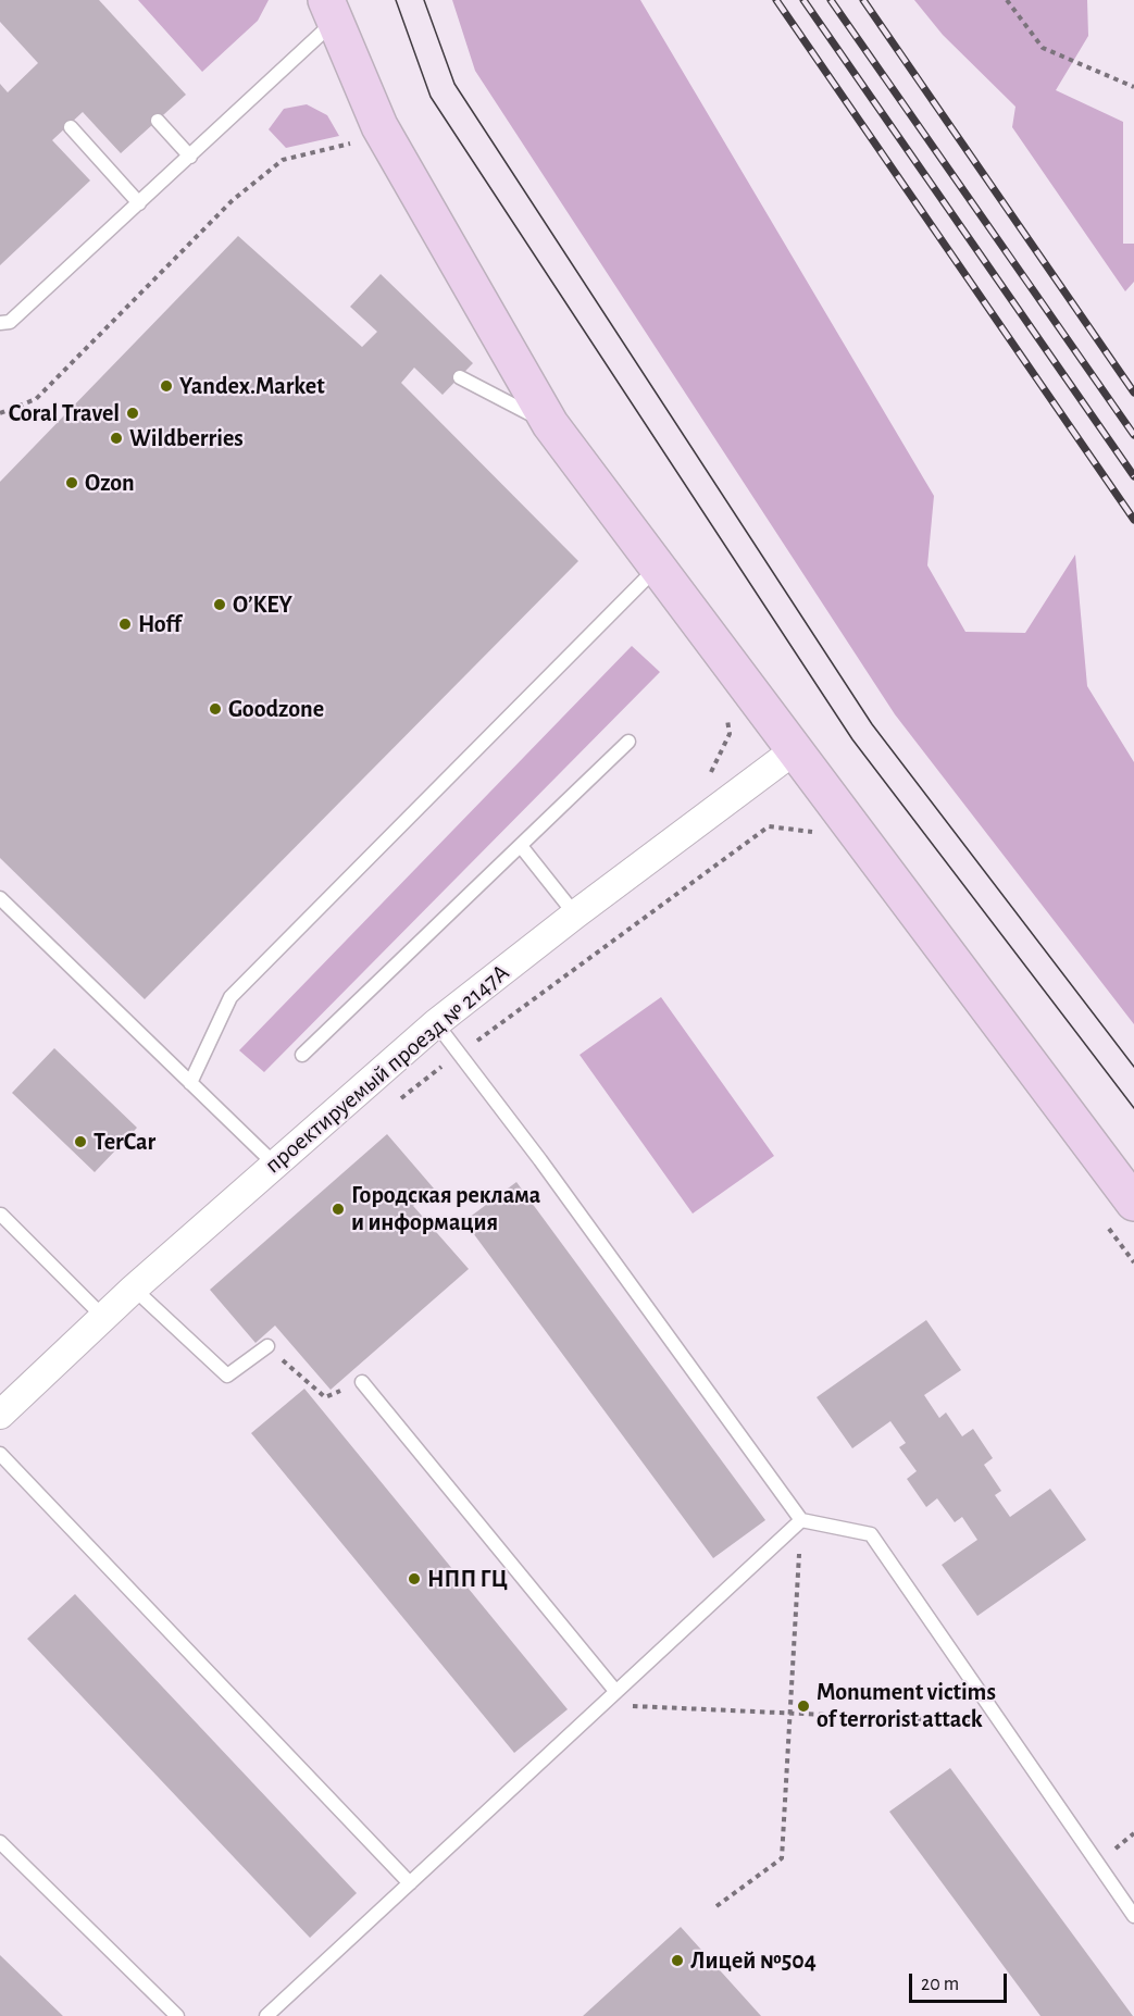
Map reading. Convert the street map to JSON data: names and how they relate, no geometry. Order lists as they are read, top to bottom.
{
  "streets": {
    "street": ["проектируемый проезд № 2147А"]
  },
  "places": [
    "Yandex.Market",
    "Coral Travel",
    "Wildberries",
    "Ozon",
    "O’KEY",
    "Hoff",
    "Goodzone",
    "TerCar",
    "Городская реклама и информация",
    "НПП ГЦ",
    "Monument victims of terrorist attack",
    "Лицей №504"
  ],
  "scale_bar": "20 m"
}
